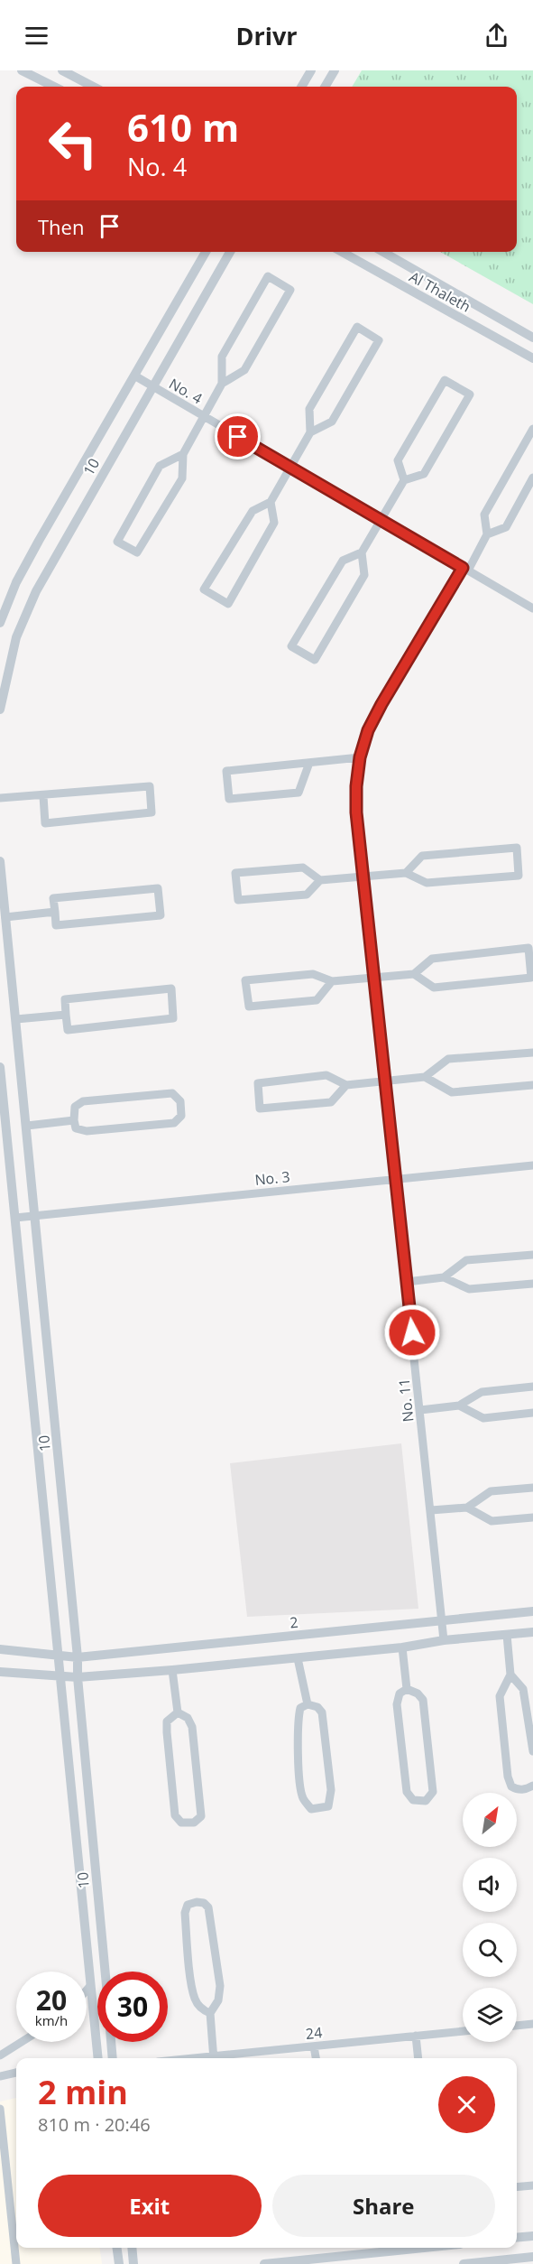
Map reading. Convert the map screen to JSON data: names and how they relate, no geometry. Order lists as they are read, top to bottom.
{
  "streets": {
    "street": [
      "Al Thaleth",
      "No. 4",
      "10",
      "No. 3",
      "No. 11",
      "2",
      "24"
    ]
  },
  "crossings": [
    ["No. 4", "10"],
    ["No. 4", "No. 11"],
    ["10", "No. 3"],
    ["10", "2"],
    ["No. 3", "No. 11"],
    ["No. 11", "2"]
  ],
  "north": "top right",
  "page": {
    "header": "Drivr",
    "turn": ["610 m", "No. 4"],
    "then": "Then",
    "speed": "20 km/h",
    "limit": "30",
    "heading": ["2 min", "810 m · 20:46"],
    "buttons": ["Exit", "Share"]
  }
}
